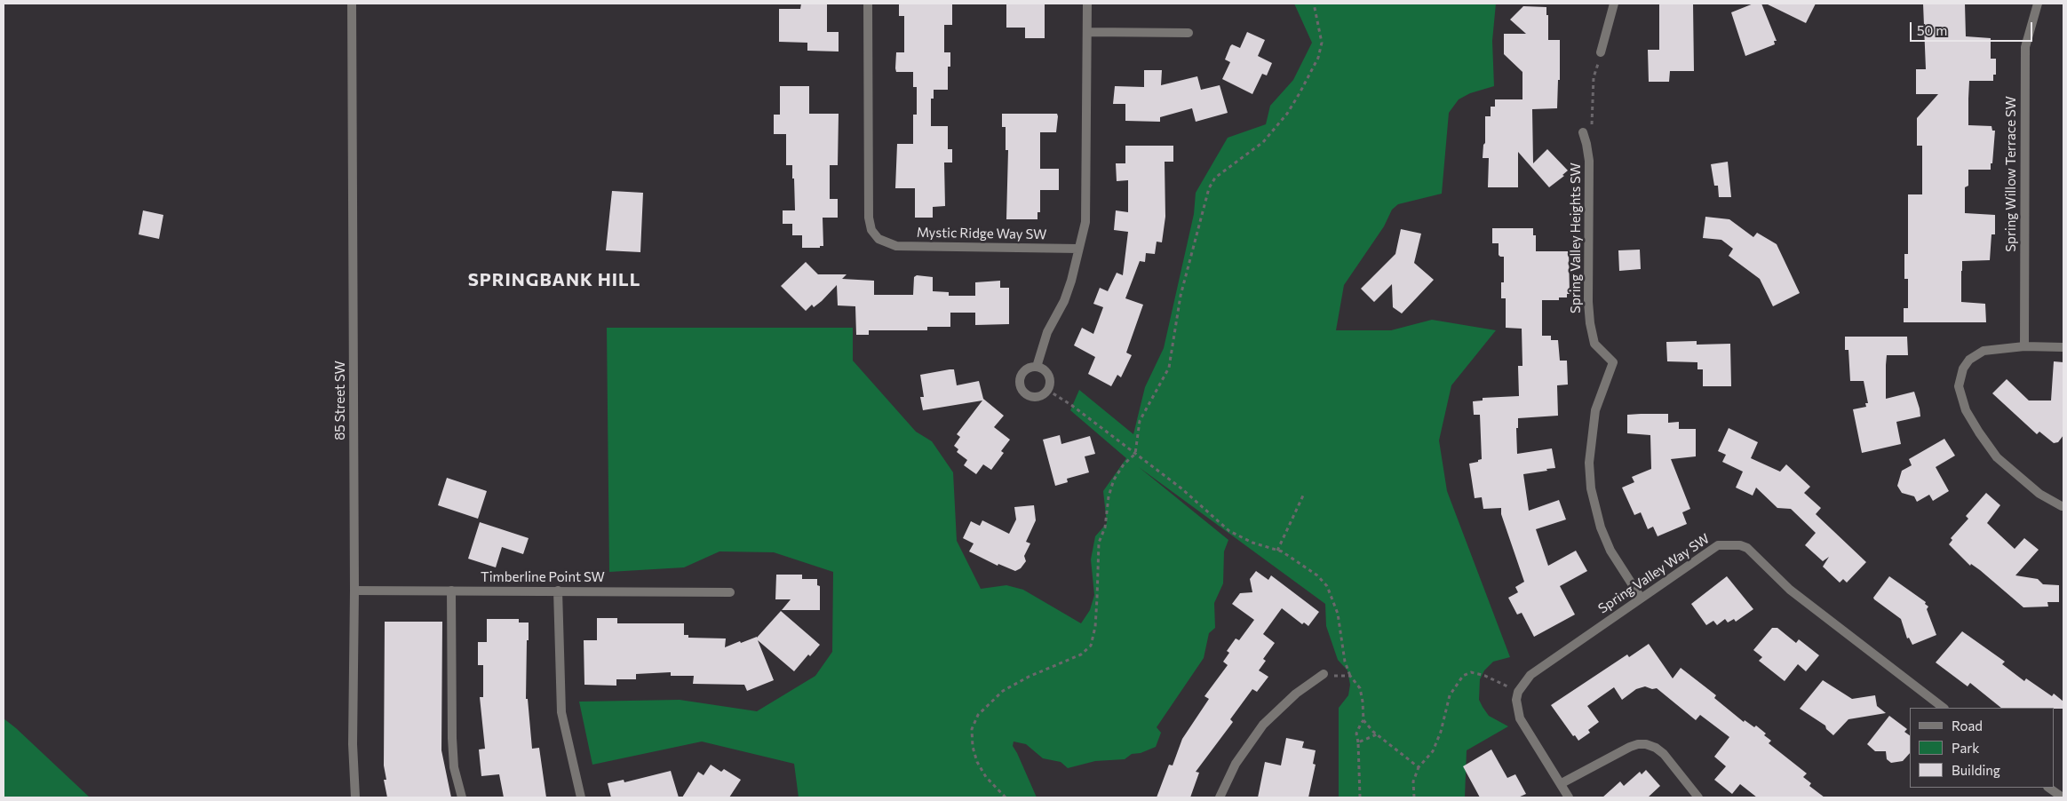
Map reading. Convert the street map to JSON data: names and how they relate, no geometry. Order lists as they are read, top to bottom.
{
  "streets": {
    "street": [
      "Spring Willow Terrace SW",
      "Mystic Ridge Way SW",
      "Spring Valley Heights SW",
      "85 Street SW",
      "Spring Valley Way SW",
      "Timberline Point SW"
    ]
  },
  "crossings": [
    ["Spring Valley Heights SW", "Spring Valley Way SW"],
    ["85 Street SW", "Timberline Point SW"]
  ],
  "districts": ["SPRINGBANK HILL"],
  "legend": ["Road", "Park", "Building"],
  "scale_bar": "50 m"
}
